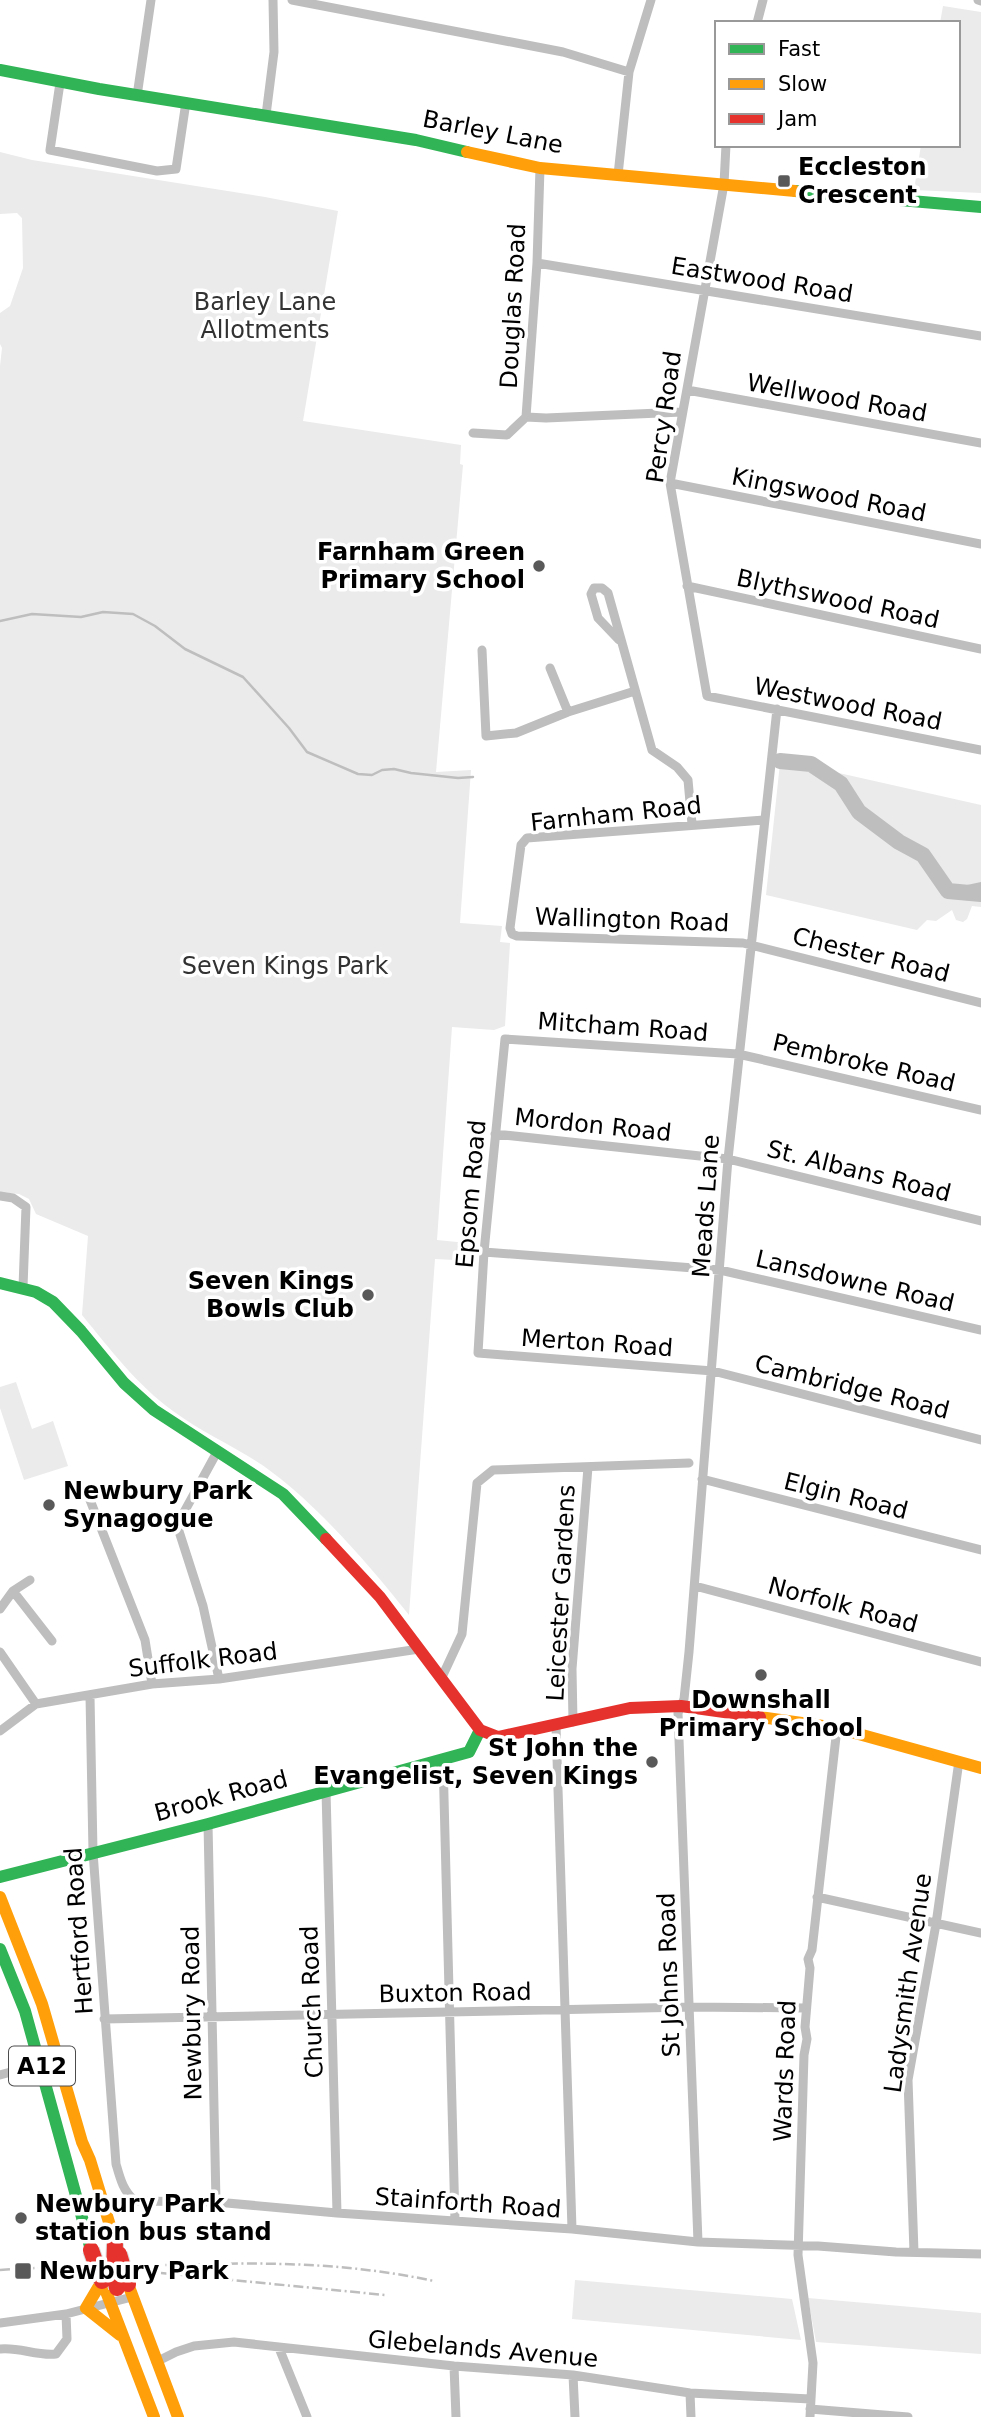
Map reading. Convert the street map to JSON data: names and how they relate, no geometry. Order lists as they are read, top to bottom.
{
  "streets": {
    "main road": ["Barley Lane", "Brook Road", "A12"],
    "street": [
      "Eastwood Road",
      "Douglas Road",
      "Wellwood Road",
      "Percy Road",
      "Kingswood Road",
      "Blythswood Road",
      "Westwood Road",
      "Farnham Road",
      "Wallington Road",
      "Chester Road",
      "Mitcham Road",
      "Pembroke Road",
      "Mordon Road",
      "St. Albans Road",
      "Epsom Road",
      "Meads Lane",
      "Lansdowne Road",
      "Merton Road",
      "Cambridge Road",
      "Elgin Road",
      "Leicester Gardens",
      "Norfolk Road",
      "Suffolk Road",
      "Hertford Road",
      "St Johns Road",
      "Ladysmith Avenue",
      "Buxton Road",
      "Church Road",
      "Newbury Road",
      "Wards Road",
      "Stainforth Road",
      "Glebelands Avenue"
    ]
  },
  "crossings": [
    ["Barley Lane", "Douglas Road"],
    ["Barley Lane", "Percy Road"],
    ["Eastwood Road", "Douglas Road"],
    ["Eastwood Road", "Percy Road"],
    ["Douglas Road", "Percy Road"],
    ["Wellwood Road", "Percy Road"],
    ["Percy Road", "Kingswood Road"],
    ["Percy Road", "Blythswood Road"],
    ["Percy Road", "Westwood Road"],
    ["Westwood Road", "Meads Lane"],
    ["Farnham Road", "Wallington Road"],
    ["Farnham Road", "Meads Lane"],
    ["Wallington Road", "Chester Road"],
    ["Wallington Road", "Meads Lane"],
    ["Chester Road", "Meads Lane"],
    ["Mitcham Road", "Pembroke Road"],
    ["Mitcham Road", "Epsom Road"],
    ["Mitcham Road", "Meads Lane"],
    ["Pembroke Road", "Meads Lane"],
    ["Mordon Road", "St. Albans Road"],
    ["Mordon Road", "Epsom Road"],
    ["Mordon Road", "Meads Lane"],
    ["St. Albans Road", "Meads Lane"],
    ["Epsom Road", "Lansdowne Road"],
    ["Epsom Road", "Merton Road"],
    ["Meads Lane", "Lansdowne Road"],
    ["Meads Lane", "Merton Road"],
    ["Meads Lane", "Cambridge Road"],
    ["Meads Lane", "Elgin Road"],
    ["Meads Lane", "Norfolk Road"],
    ["Meads Lane", "St Johns Road"],
    ["Merton Road", "Cambridge Road"],
    ["Suffolk Road", "Hertford Road"],
    ["Brook Road", "Hertford Road"],
    ["Brook Road", "Church Road"],
    ["Brook Road", "Newbury Road"],
    ["Hertford Road", "Buxton Road"],
    ["Hertford Road", "Stainforth Road"],
    ["St Johns Road", "Buxton Road"],
    ["St Johns Road", "Stainforth Road"],
    ["Ladysmith Avenue", "Stainforth Road"],
    ["Buxton Road", "Church Road"],
    ["Buxton Road", "Newbury Road"],
    ["Buxton Road", "Wards Road"],
    ["Church Road", "Stainforth Road"],
    ["Newbury Road", "Stainforth Road"],
    ["A12", "Glebelands Avenue"],
    ["Wards Road", "Stainforth Road"],
    ["Wards Road", "Glebelands Avenue"]
  ],
  "parks": ["Barley Lane Allotments", "Seven Kings Park"],
  "places": {
    "transit": ["Eccleston Crescent", "Newbury Park"],
    "other": [
      "Farnham Green Primary School",
      "Seven Kings Bowls Club",
      "Newbury Park Synagogue",
      "Downshall Primary School",
      "St John the Evangelist, Seven Kings",
      "Newbury Park station bus stand"
    ]
  },
  "legend": ["Fast", "Slow", "Jam"]
}
